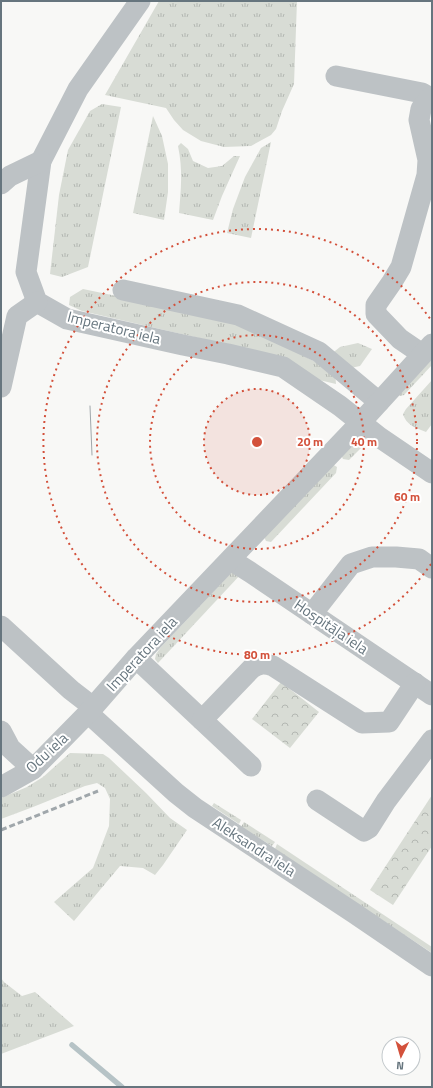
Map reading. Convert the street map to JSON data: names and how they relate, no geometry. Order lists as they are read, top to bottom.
{
  "streets": {
    "street": [
      "Imperatora iela",
      "Hospitāļa iela",
      "Odu iela",
      "Aleksandra iela"
    ]
  },
  "crossings": [
    ["Imperatora iela", "Hospitāļa iela"],
    ["Imperatora iela", "Odu iela"],
    ["Imperatora iela", "Aleksandra iela"],
    ["Odu iela", "Aleksandra iela"]
  ],
  "north": "bottom",
  "rings": [
    "20 m",
    "40 m",
    "60 m",
    "80 m"
  ]
}
